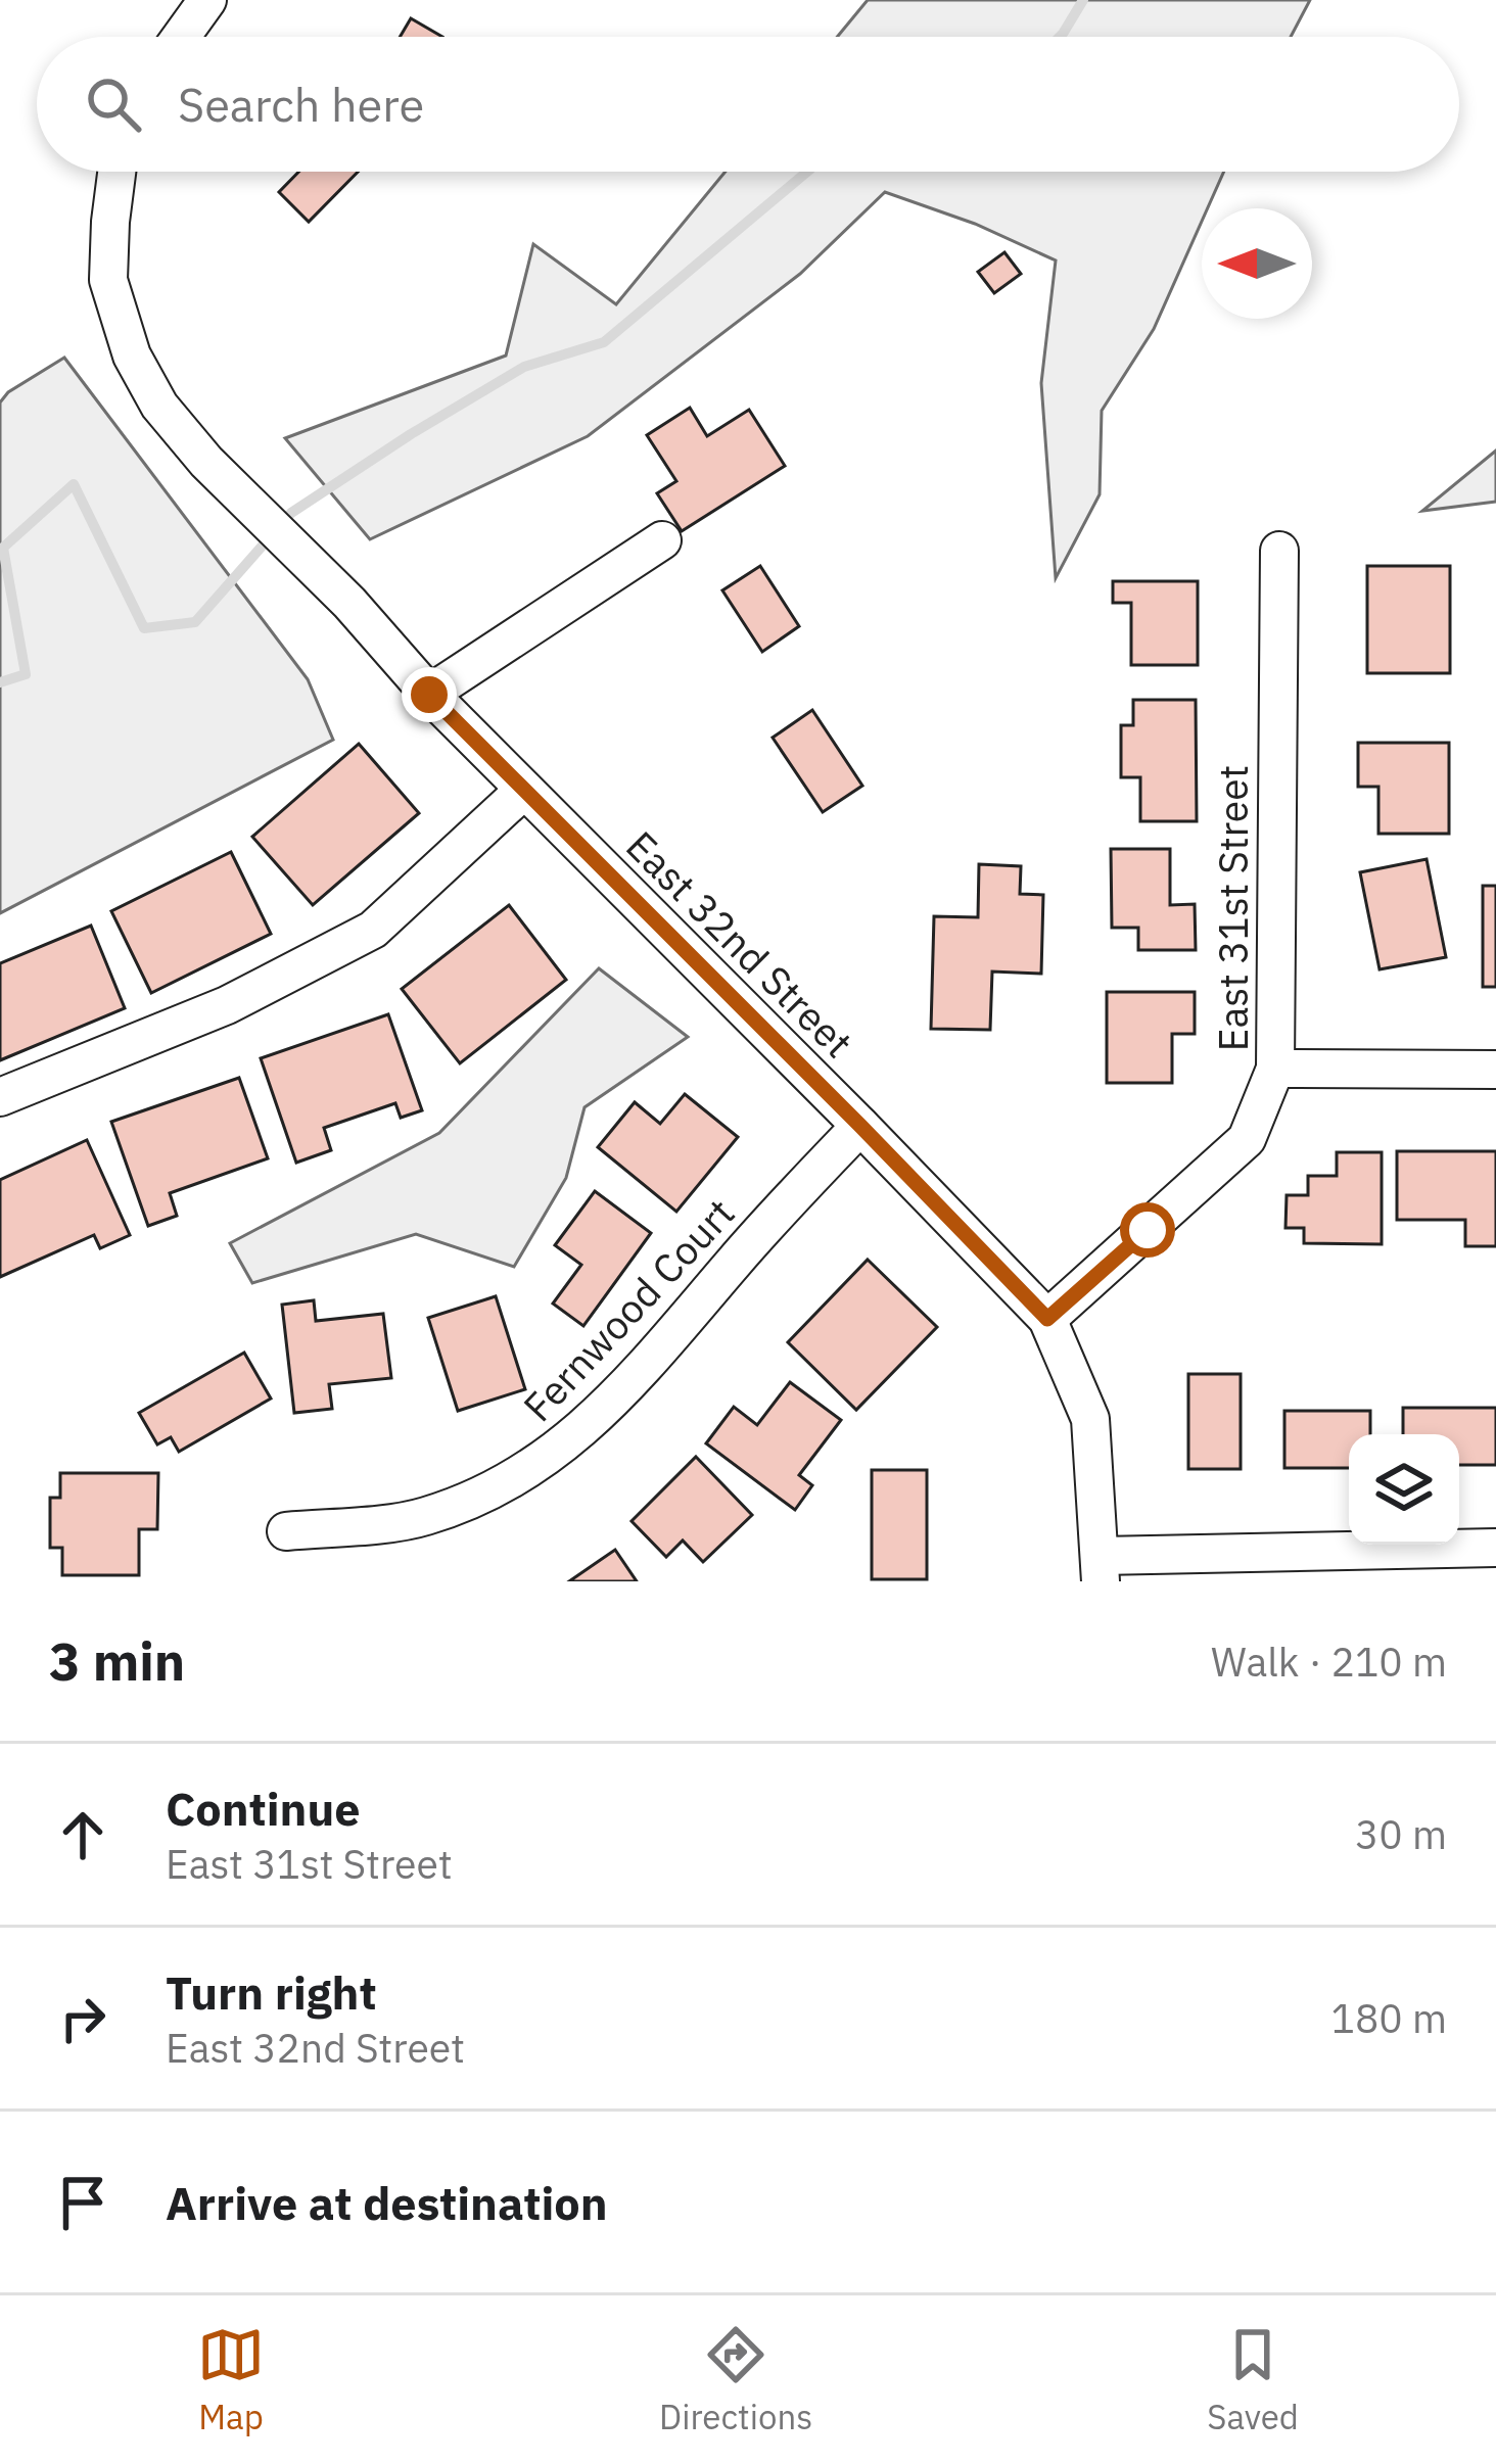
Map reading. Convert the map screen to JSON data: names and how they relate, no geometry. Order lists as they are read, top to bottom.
{
  "streets": {
    "street": ["East 31st Street", "East 32nd Street", "Fernwood Court"]
  },
  "crossings": [
    ["East 31st Street", "East 32nd Street"],
    ["East 32nd Street", "Fernwood Court"]
  ],
  "north": "left",
  "page": {
    "search": "Search here",
    "heading": ["3 min", "Walk · 210 m"],
    "list": [
      ["Continue", "East 31st Street", "30 m"],
      ["Turn right", "East 32nd Street", "180 m"],
      "Arrive at destination"
    ],
    "nav": ["Map", "Directions", "Saved"]
  }
}
